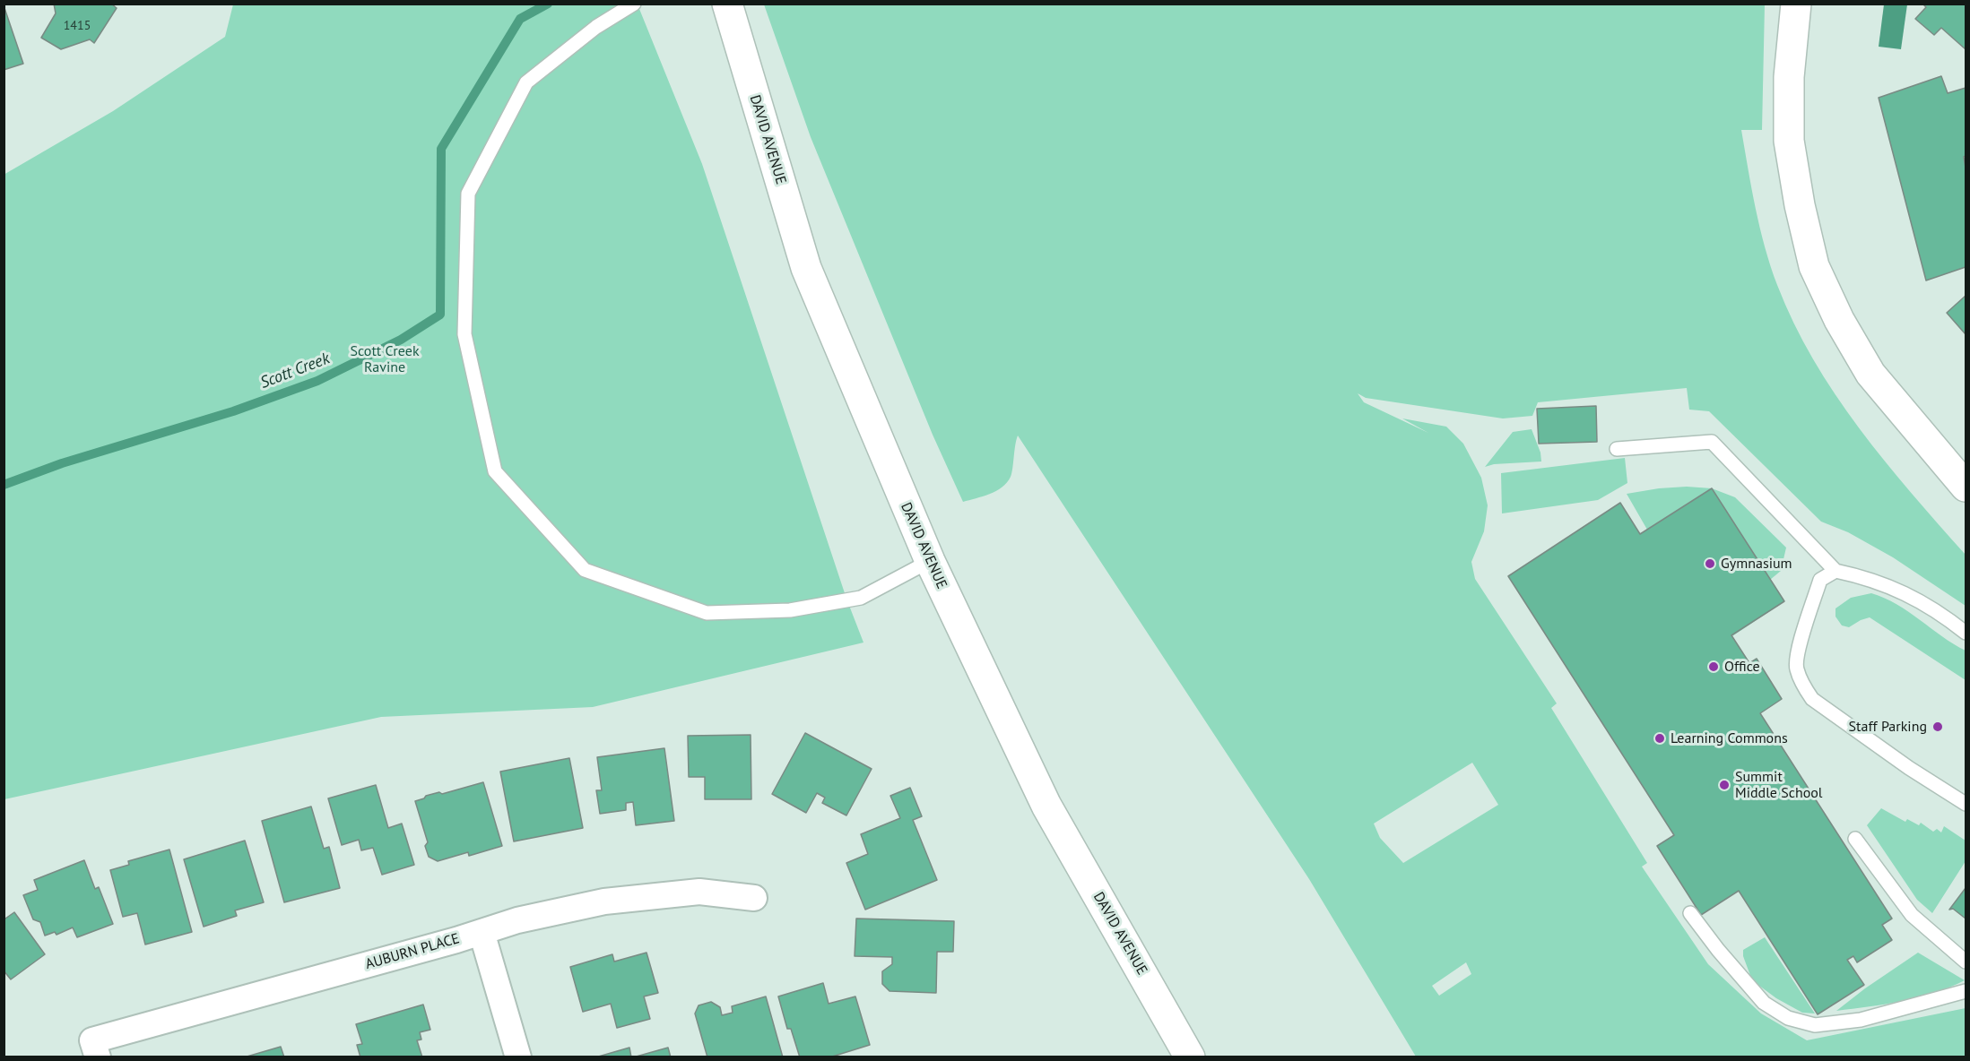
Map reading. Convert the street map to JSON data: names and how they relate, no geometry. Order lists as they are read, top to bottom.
{
  "streets": {
    "main road": ["DAVID AVENUE"],
    "street": ["AUBURN PLACE"]
  },
  "water": ["Scott Creek"],
  "parks": ["Scott Creek Ravine"],
  "places": [
    "Gymnasium",
    "Office",
    "Staff Parking",
    "Learning Commons",
    "Summit Middle School"
  ],
  "house_numbers": ["1415"]
}
